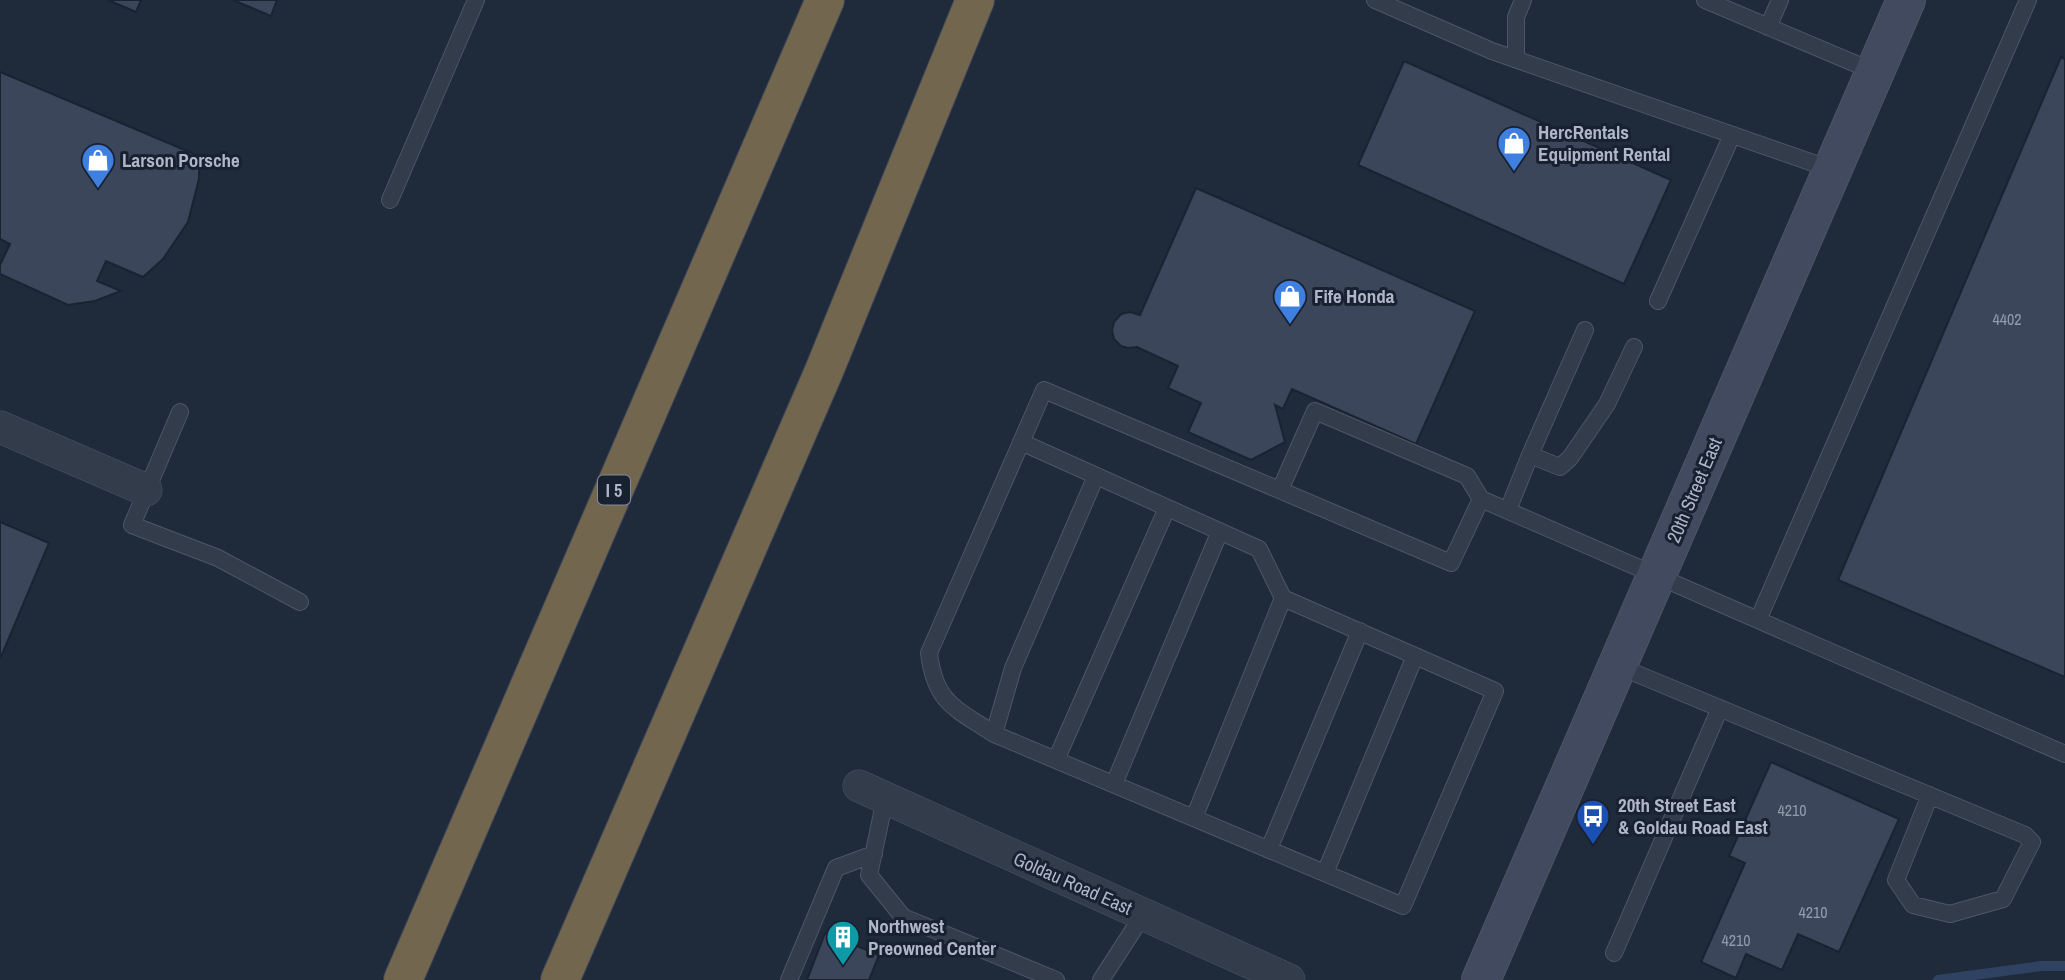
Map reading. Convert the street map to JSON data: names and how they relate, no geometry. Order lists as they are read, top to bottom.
{
  "streets": {
    "highway": ["I 5"],
    "main road": ["20th Street East"],
    "street": ["Goldau Road East"]
  },
  "places": {
    "shop": ["HercRentals Equipment Rental", "Larson Porsche", "Fife Honda"],
    "bus stop": ["20th Street East & Goldau Road East"],
    "building": ["Northwest Preowned Center"]
  },
  "house_numbers": [
    "4402",
    "4210",
    "4210",
    "4210"
  ]
}
